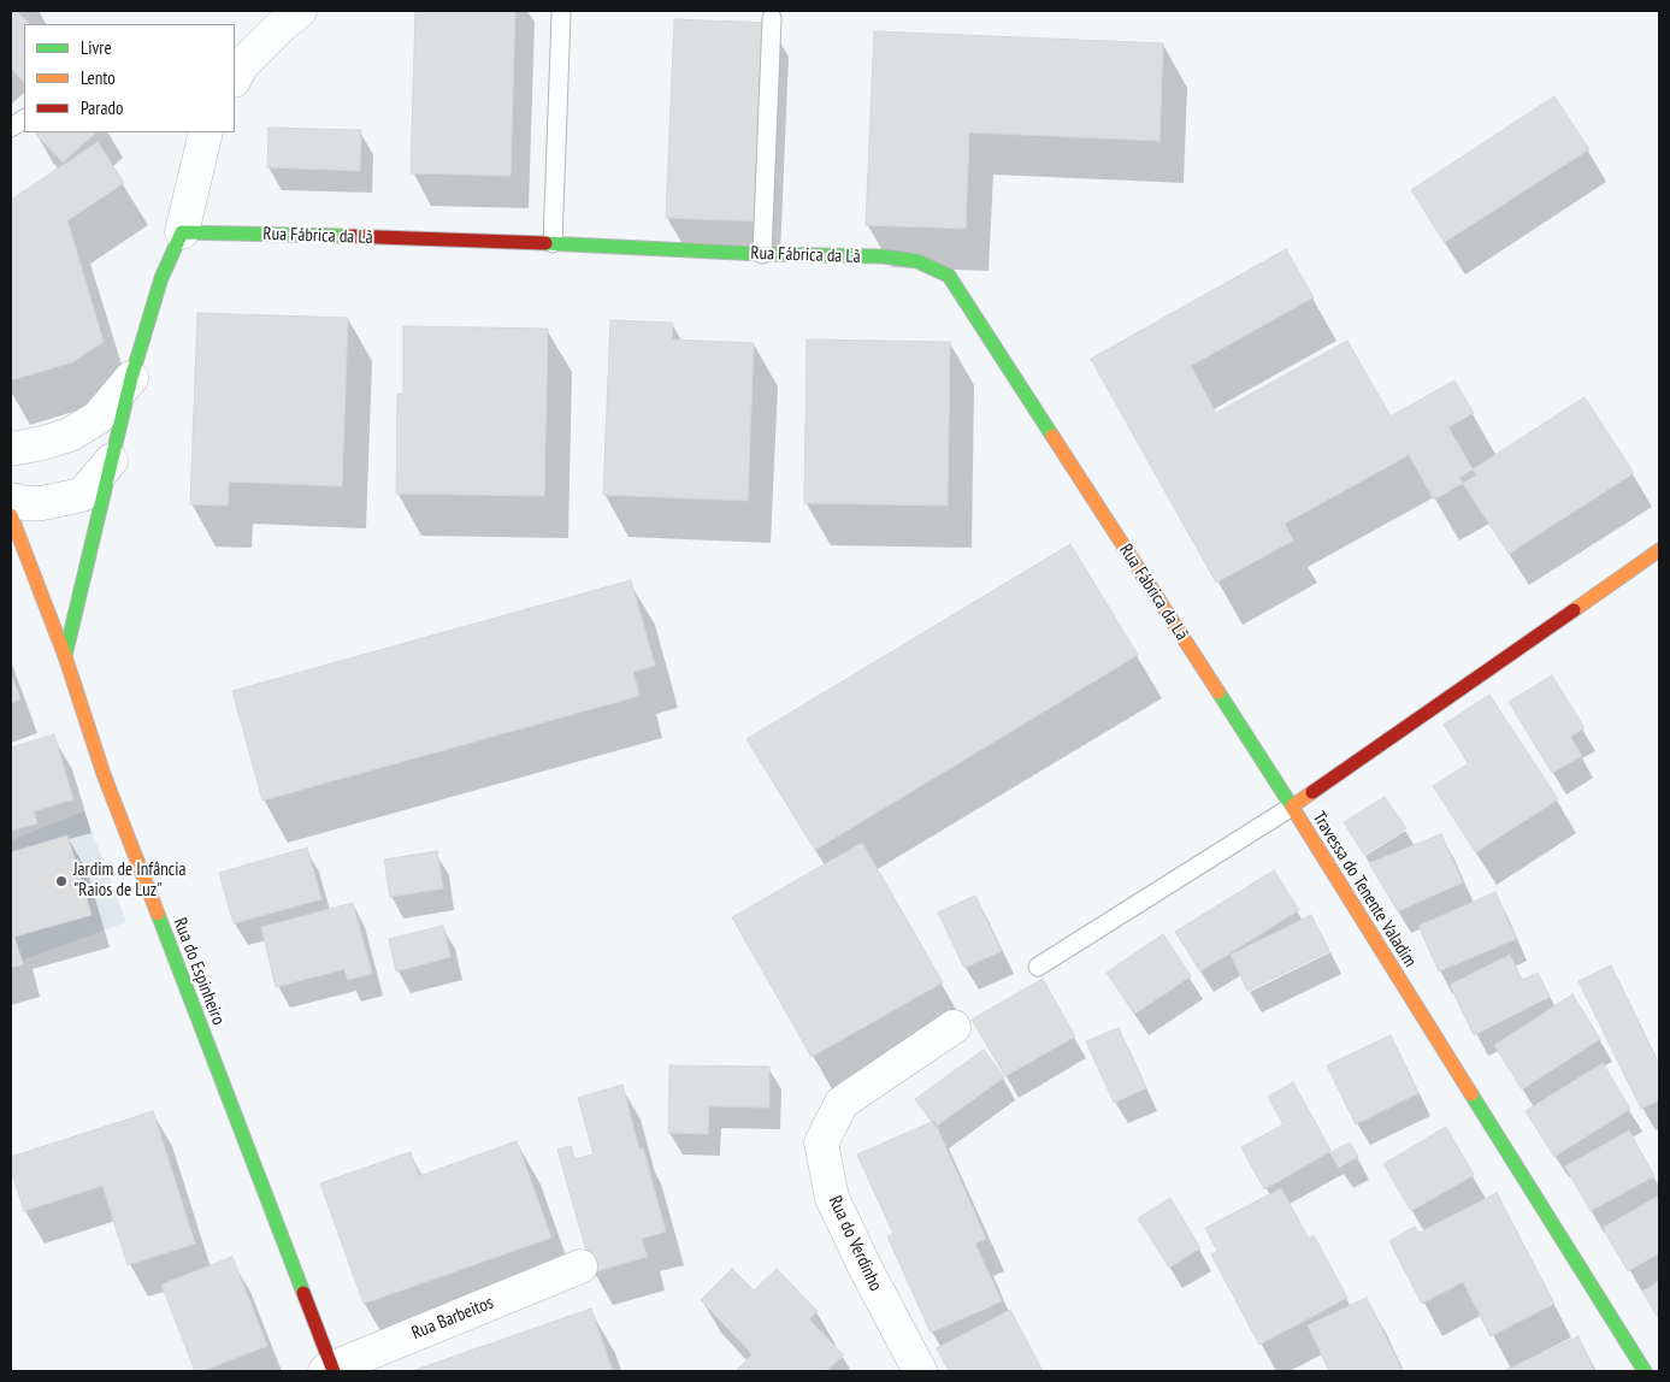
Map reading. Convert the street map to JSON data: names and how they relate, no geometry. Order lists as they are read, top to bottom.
{
  "streets": {
    "street": [
      "Rua Fábrica da Lã",
      "Travessa do Tenente Valadim",
      "Rua do Espinheiro",
      "Rua do Verdinho",
      "Rua Barbeitos"
    ]
  },
  "crossings": [
    ["Rua Fábrica da Lã", "Travessa do Tenente Valadim"],
    ["Rua do Espinheiro", "Rua Barbeitos"]
  ],
  "places": ["Jardim de Infância \"Raios de Luz\""],
  "legend": ["Livre", "Lento", "Parado"]
}
